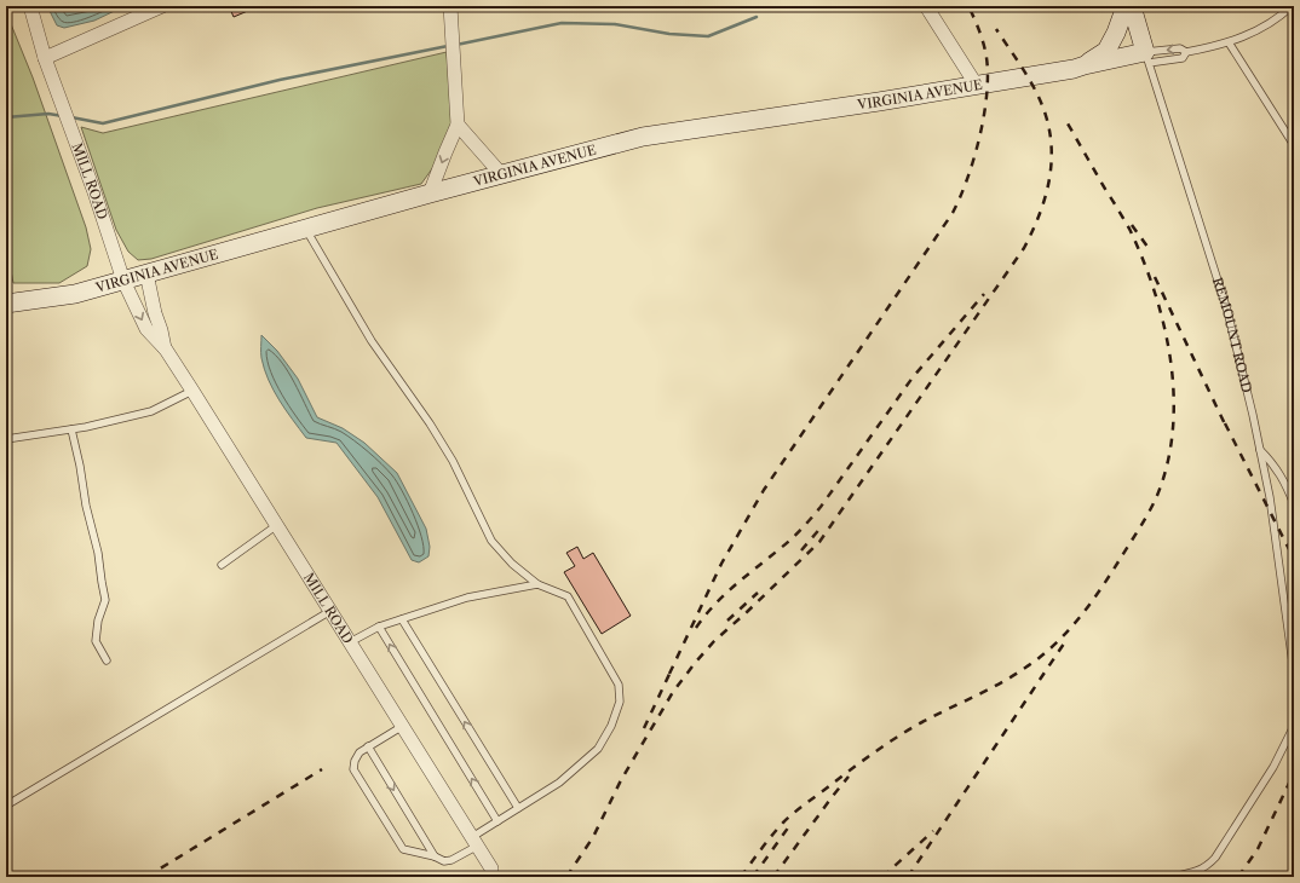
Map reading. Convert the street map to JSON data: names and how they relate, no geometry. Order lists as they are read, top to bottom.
{
  "streets": {
    "main road": ["VIRGINIA AVENUE", "REMOUNT ROAD"],
    "street": ["MILL ROAD"]
  },
  "crossings": [
    ["VIRGINIA AVENUE", "MILL ROAD"],
    ["VIRGINIA AVENUE", "REMOUNT ROAD"]
  ]
}
